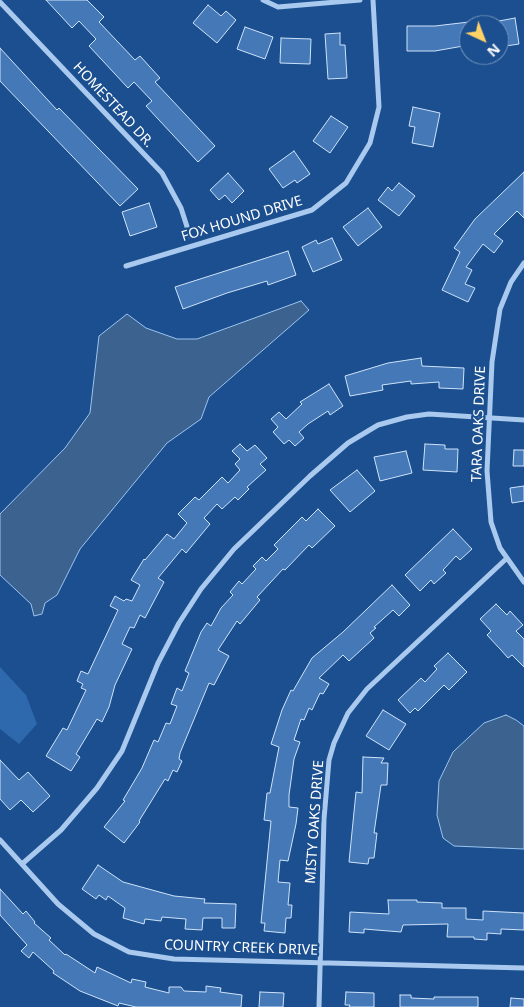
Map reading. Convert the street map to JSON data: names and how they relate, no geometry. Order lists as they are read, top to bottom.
{
  "streets": {
    "street": [
      "HOMESTEAD DR.",
      "FOX HOUND DRIVE",
      "TARA OAKS DRIVE",
      "MISTY OAKS DRIVE",
      "COUNTRY CREEK DRIVE"
    ]
  },
  "crossings": [
    ["TARA OAKS DRIVE", "MISTY OAKS DRIVE"],
    ["MISTY OAKS DRIVE", "COUNTRY CREEK DRIVE"]
  ],
  "north": "bottom right"
}
